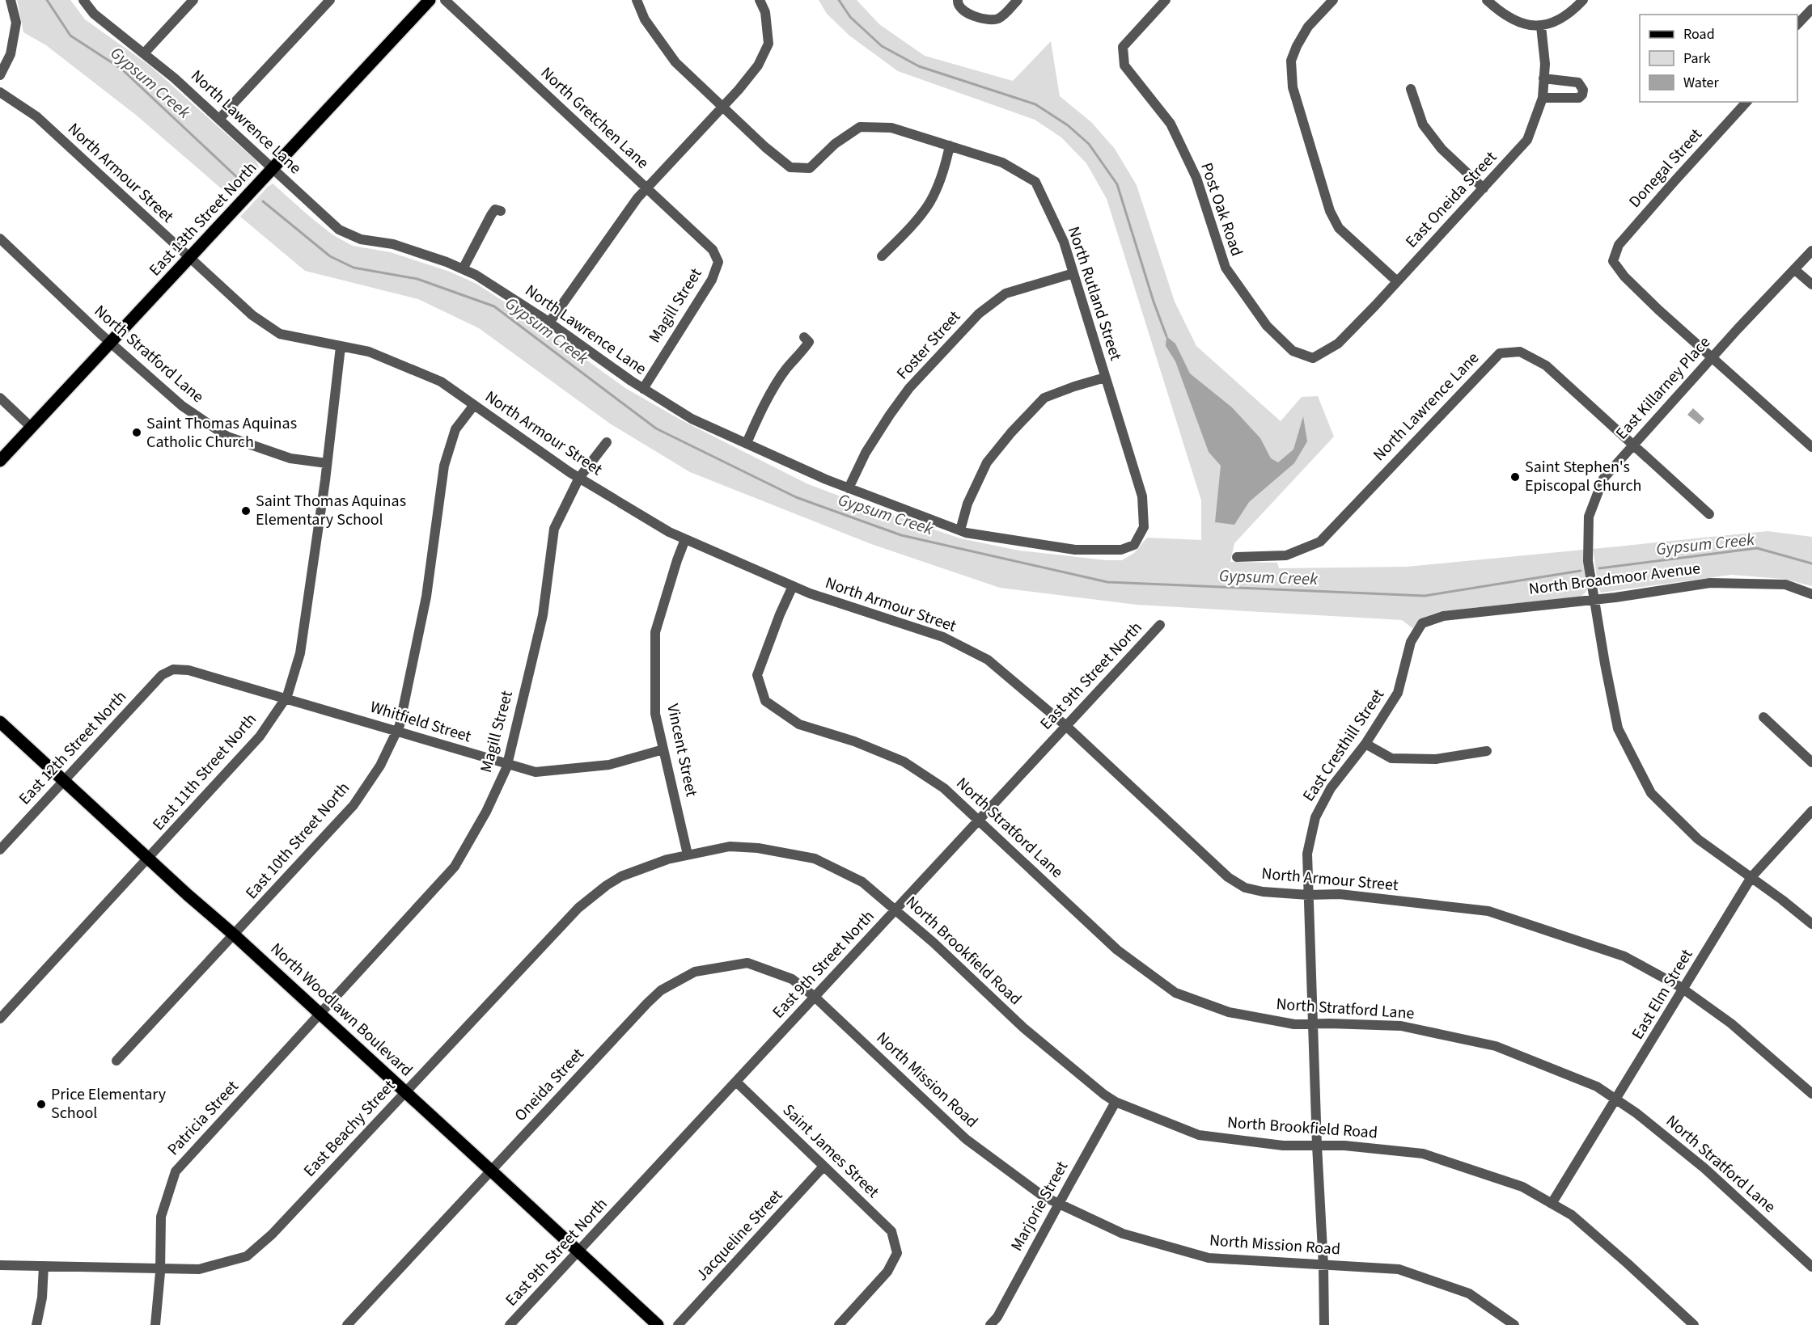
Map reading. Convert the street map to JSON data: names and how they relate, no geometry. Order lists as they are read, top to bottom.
{
  "streets": {
    "main road": ["East 13th Street North", "North Woodlawn Boulevard"],
    "street": [
      "North Gretchen Lane",
      "North Lawrence Lane",
      "Donegal Street",
      "North Armour Street",
      "East Oneida Street",
      "Post Oak Road",
      "North Rutland Street",
      "Magill Street",
      "Foster Street",
      "North Stratford Lane",
      "East Killarney Place",
      "North Broadmoor Avenue",
      "East 9th Street North",
      "Whitfield Street",
      "East Cresthill Street",
      "East 12th Street North",
      "Vincent Street",
      "East 11th Street North",
      "East 10th Street North",
      "North Brookfield Road",
      "East Elm Street",
      "North Mission Road",
      "Oneida Street",
      "Patricia Street",
      "East Beachy Street",
      "Saint James Street",
      "Marjorie Street",
      "Jacqueline Street"
    ]
  },
  "crossings": [
    ["North Gretchen Lane", "Magill Street"],
    ["North Lawrence Lane", "East 13th Street North"],
    ["North Lawrence Lane", "North Rutland Street"],
    ["North Lawrence Lane", "Magill Street"],
    ["North Lawrence Lane", "Foster Street"],
    ["North Lawrence Lane", "East Killarney Place"],
    ["Donegal Street", "East Killarney Place"],
    ["North Armour Street", "East 13th Street North"],
    ["North Armour Street", "Magill Street"],
    ["North Armour Street", "North Stratford Lane"],
    ["North Armour Street", "East 9th Street North"],
    ["North Armour Street", "East Cresthill Street"],
    ["North Armour Street", "Vincent Street"],
    ["North Armour Street", "East 11th Street North"],
    ["North Armour Street", "East 10th Street North"],
    ["North Armour Street", "East Elm Street"],
    ["East Oneida Street", "Post Oak Road"],
    ["East 13th Street North", "North Stratford Lane"],
    ["North Rutland Street", "Foster Street"],
    ["Magill Street", "Whitfield Street"],
    ["Magill Street", "North Woodlawn Boulevard"],
    ["Magill Street", "Patricia Street"],
    ["North Stratford Lane", "East 9th Street North"],
    ["North Stratford Lane", "East Cresthill Street"],
    ["North Stratford Lane", "East 11th Street North"],
    ["North Stratford Lane", "East Elm Street"],
    ["East Killarney Place", "North Broadmoor Avenue"],
    ["North Broadmoor Avenue", "East Cresthill Street"],
    ["East 9th Street North", "North Brookfield Road"],
    ["East 9th Street North", "North Woodlawn Boulevard"],
    ["East 9th Street North", "North Mission Road"],
    ["East 9th Street North", "Oneida Street"],
    ["East 9th Street North", "Saint James Street"],
    ["Whitfield Street", "East 12th Street North"],
    ["Whitfield Street", "Vincent Street"],
    ["Whitfield Street", "East 11th Street North"],
    ["Whitfield Street", "East 10th Street North"],
    ["East Cresthill Street", "North Brookfield Road"],
    ["East Cresthill Street", "North Mission Road"],
    ["East 12th Street North", "North Woodlawn Boulevard"],
    ["Vincent Street", "North Brookfield Road"],
    ["Vincent Street", "East Beachy Street"],
    ["East 11th Street North", "North Woodlawn Boulevard"],
    ["East 10th Street North", "North Woodlawn Boulevard"],
    ["North Brookfield Road", "East Elm Street"],
    ["North Brookfield Road", "East Beachy Street"],
    ["North Brookfield Road", "Marjorie Street"],
    ["North Woodlawn Boulevard", "Oneida Street"],
    ["North Woodlawn Boulevard", "Patricia Street"],
    ["North Woodlawn Boulevard", "East Beachy Street"],
    ["North Mission Road", "Oneida Street"],
    ["North Mission Road", "Marjorie Street"],
    ["Patricia Street", "East Beachy Street"],
    ["Saint James Street", "Jacqueline Street"]
  ],
  "water": ["Gypsum Creek"],
  "places": [
    "Saint Thomas Aquinas Catholic Church",
    "Saint Stephen's Episcopal Church",
    "Saint Thomas Aquinas Elementary School",
    "Price Elementary School"
  ],
  "legend": ["Road", "Park", "Water"]
}
